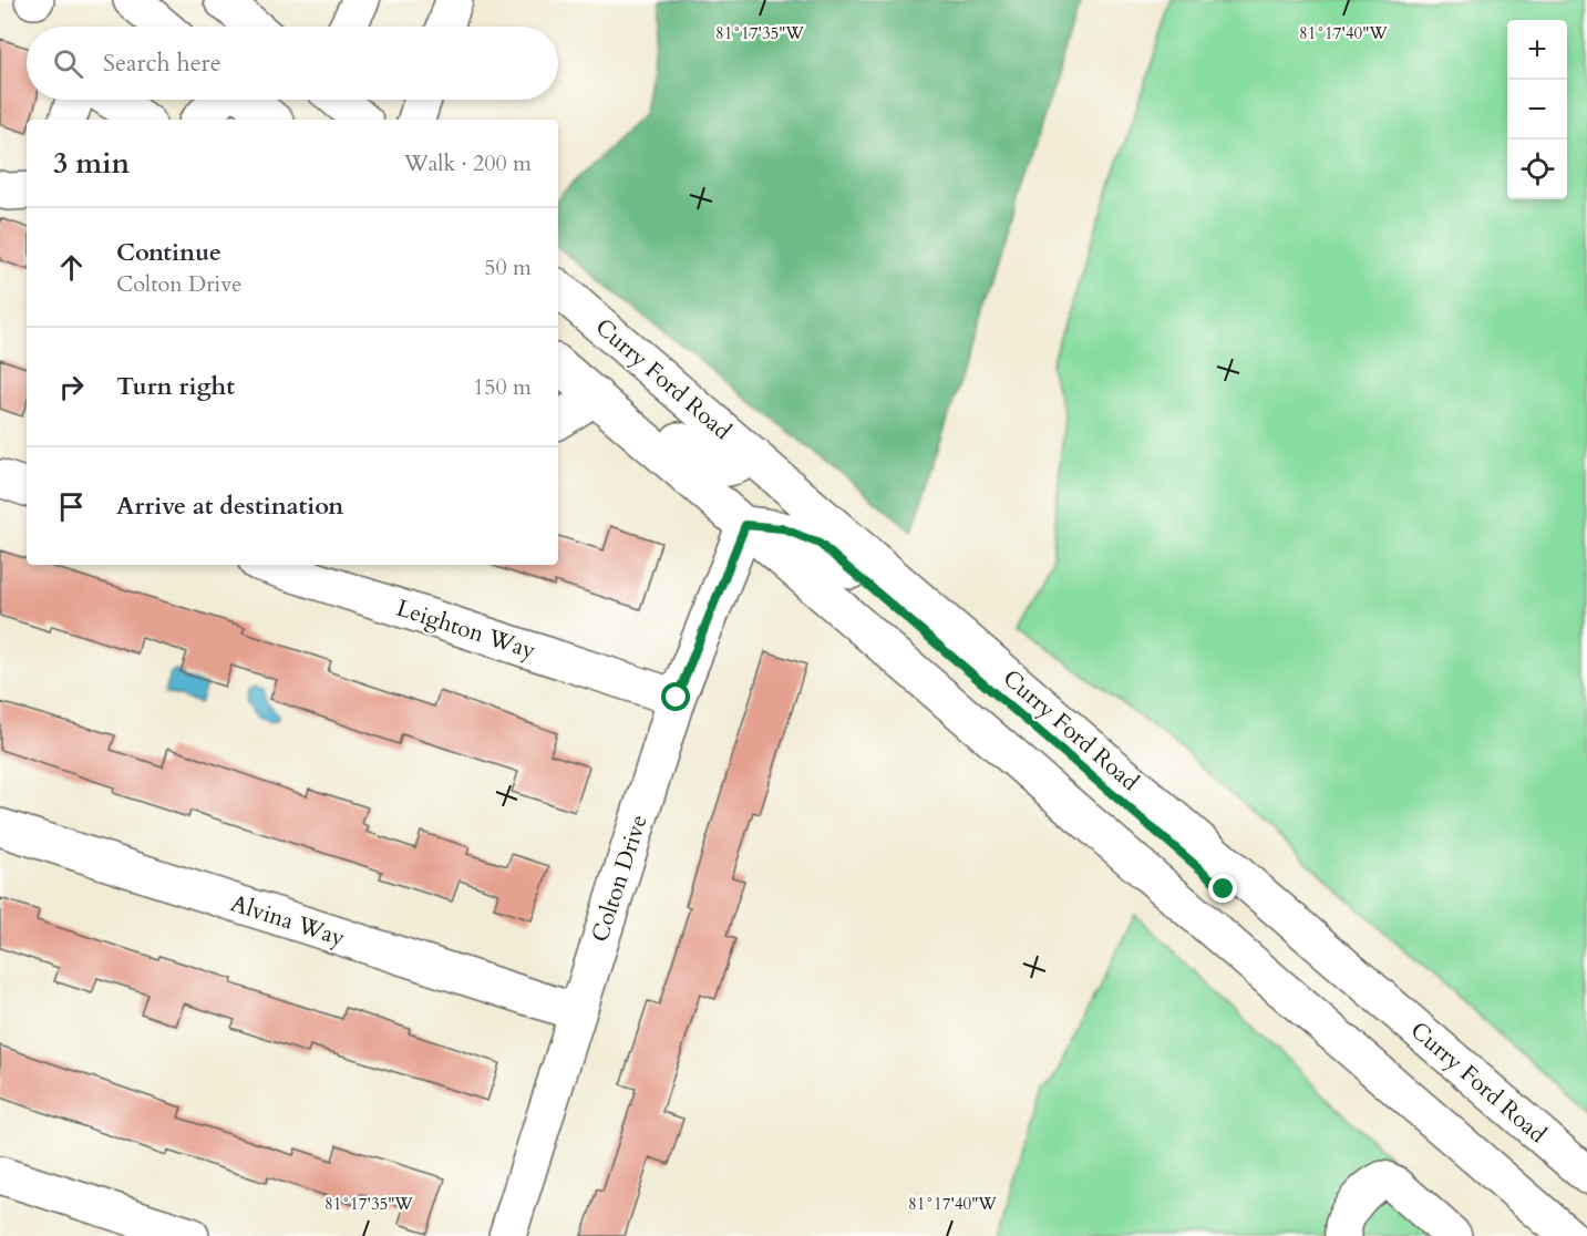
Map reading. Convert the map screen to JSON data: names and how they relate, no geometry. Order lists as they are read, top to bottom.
{
  "streets": {
    "main road": [
      "Curry Ford Road",
      "Leighton Way",
      "Colton Drive",
      "Alvina Way"
    ]
  },
  "crossings": [
    ["Leighton Way", "Colton Drive"],
    ["Colton Drive", "Alvina Way"]
  ],
  "page": {
    "map_buttons": ["+", "−"],
    "search": "Search here",
    "heading": ["3 min", "Walk · 200 m"],
    "list": [
      ["Continue", "Colton Drive", "50 m"],
      ["Turn right", "150 m"],
      "Arrive at destination"
    ]
  },
  "coordinates": ["81°17'35\"W", "81°17'40\"W"]
}
